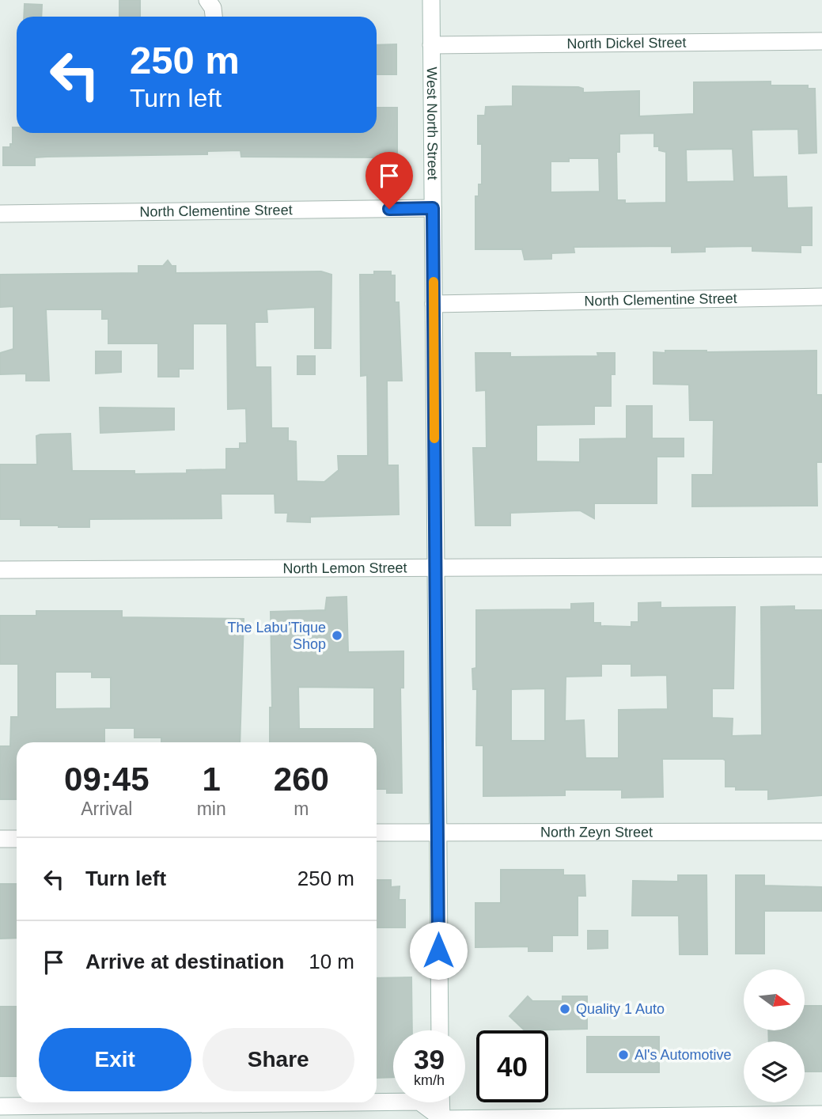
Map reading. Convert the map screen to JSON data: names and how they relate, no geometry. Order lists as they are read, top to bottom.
{
  "streets": {
    "street": [
      "North Dickel Street",
      "West North Street",
      "North Clementine Street",
      "North Lemon Street",
      "North Zeyn Street"
    ]
  },
  "crossings": [
    ["North Dickel Street", "West North Street"],
    ["West North Street", "North Clementine Street"],
    ["West North Street", "North Lemon Street"],
    ["West North Street", "North Zeyn Street"]
  ],
  "places": ["The Labu’Tique Shop", "Quality 1 Auto", "Al's Automotive"],
  "north": "right",
  "page": {
    "turn": ["250 m", "Turn left"],
    "eta": [
      "09:45",
      "Arrival",
      "1",
      "min",
      "260",
      "m"
    ],
    "list": [
      {
        "name": "Turn left",
        "value": "250 m"
      },
      {
        "name": "Arrive at destination",
        "value": "10 m"
      }
    ],
    "buttons": ["Exit", "Share"],
    "speed": "39 km/h",
    "limit": "40"
  }
}
